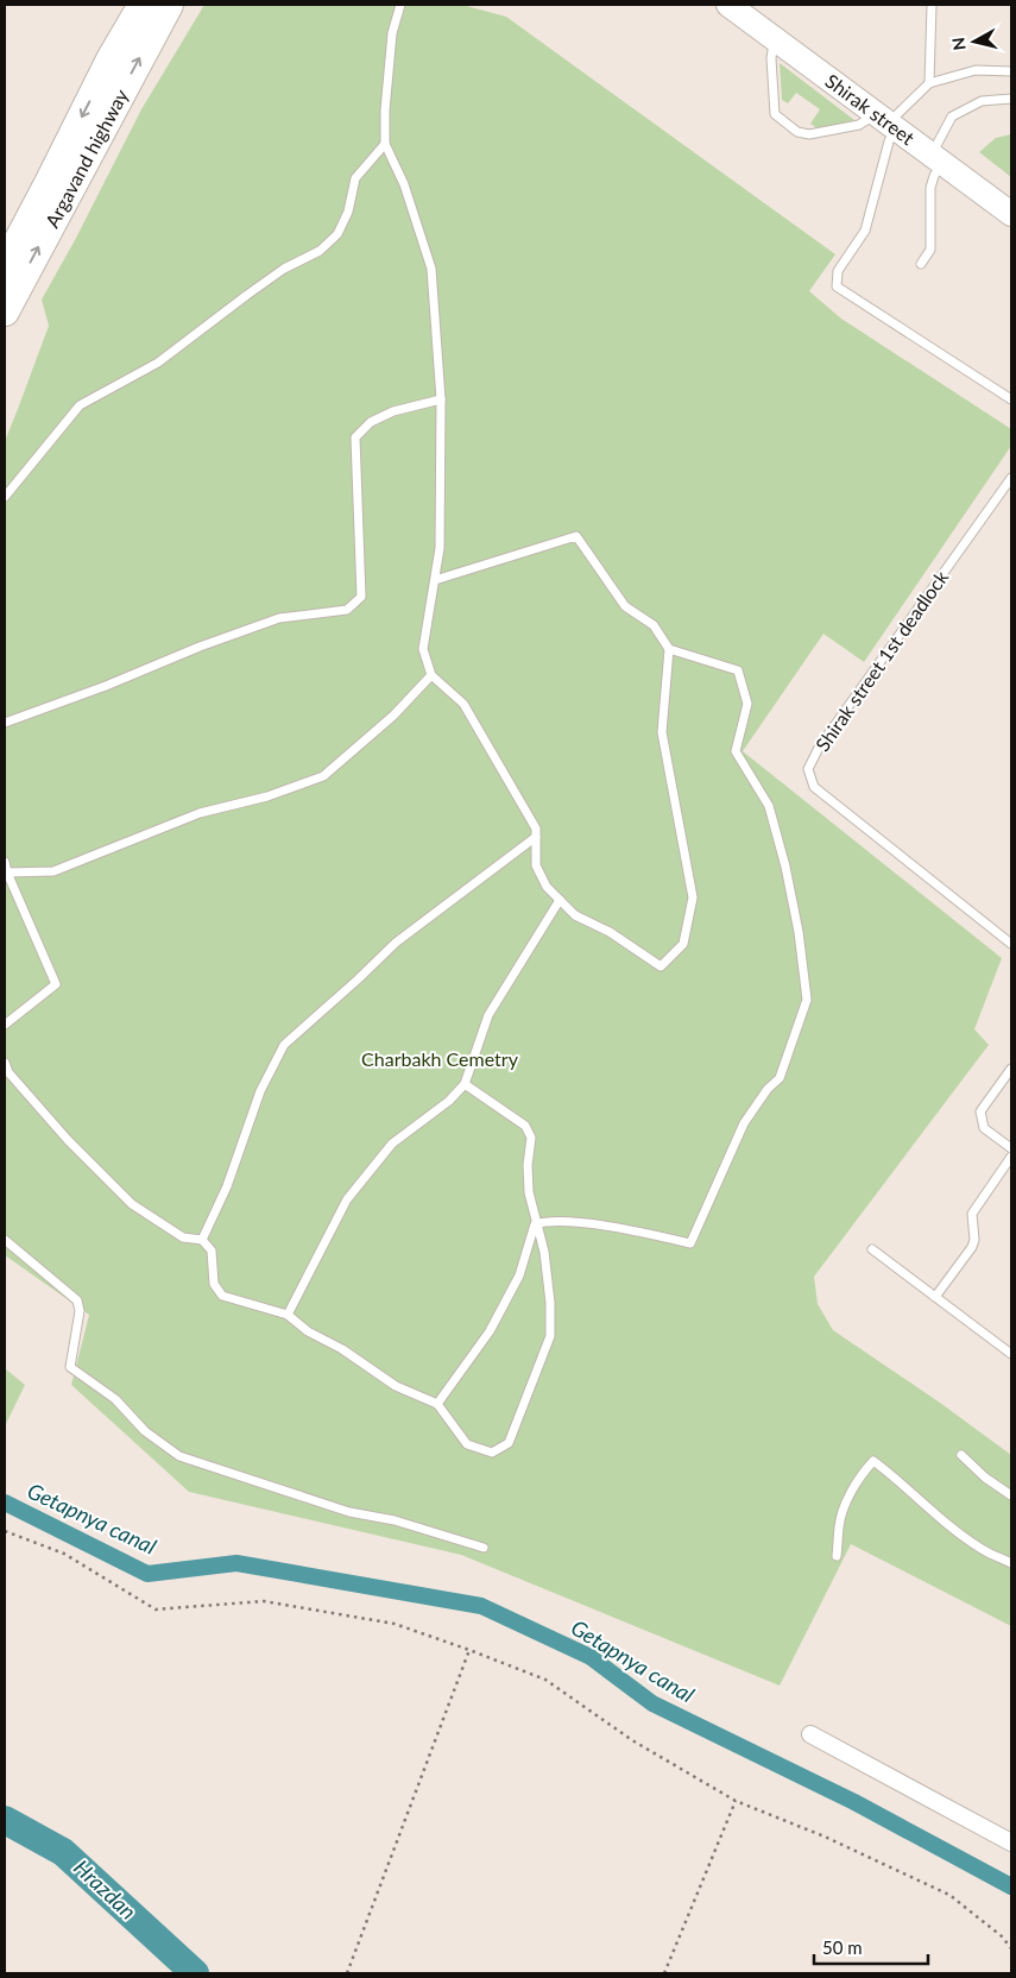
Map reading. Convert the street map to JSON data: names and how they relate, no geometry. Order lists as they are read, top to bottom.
{
  "streets": {
    "highway": ["Argavand highway"],
    "main road": ["Shirak street"],
    "lane": ["Shirak street 1st deadlock"]
  },
  "water": ["Getapnya canal", "Hrazdan"],
  "parks": ["Charbakh Cemetry"],
  "scale_bar": "50 m",
  "north": "left"
}
